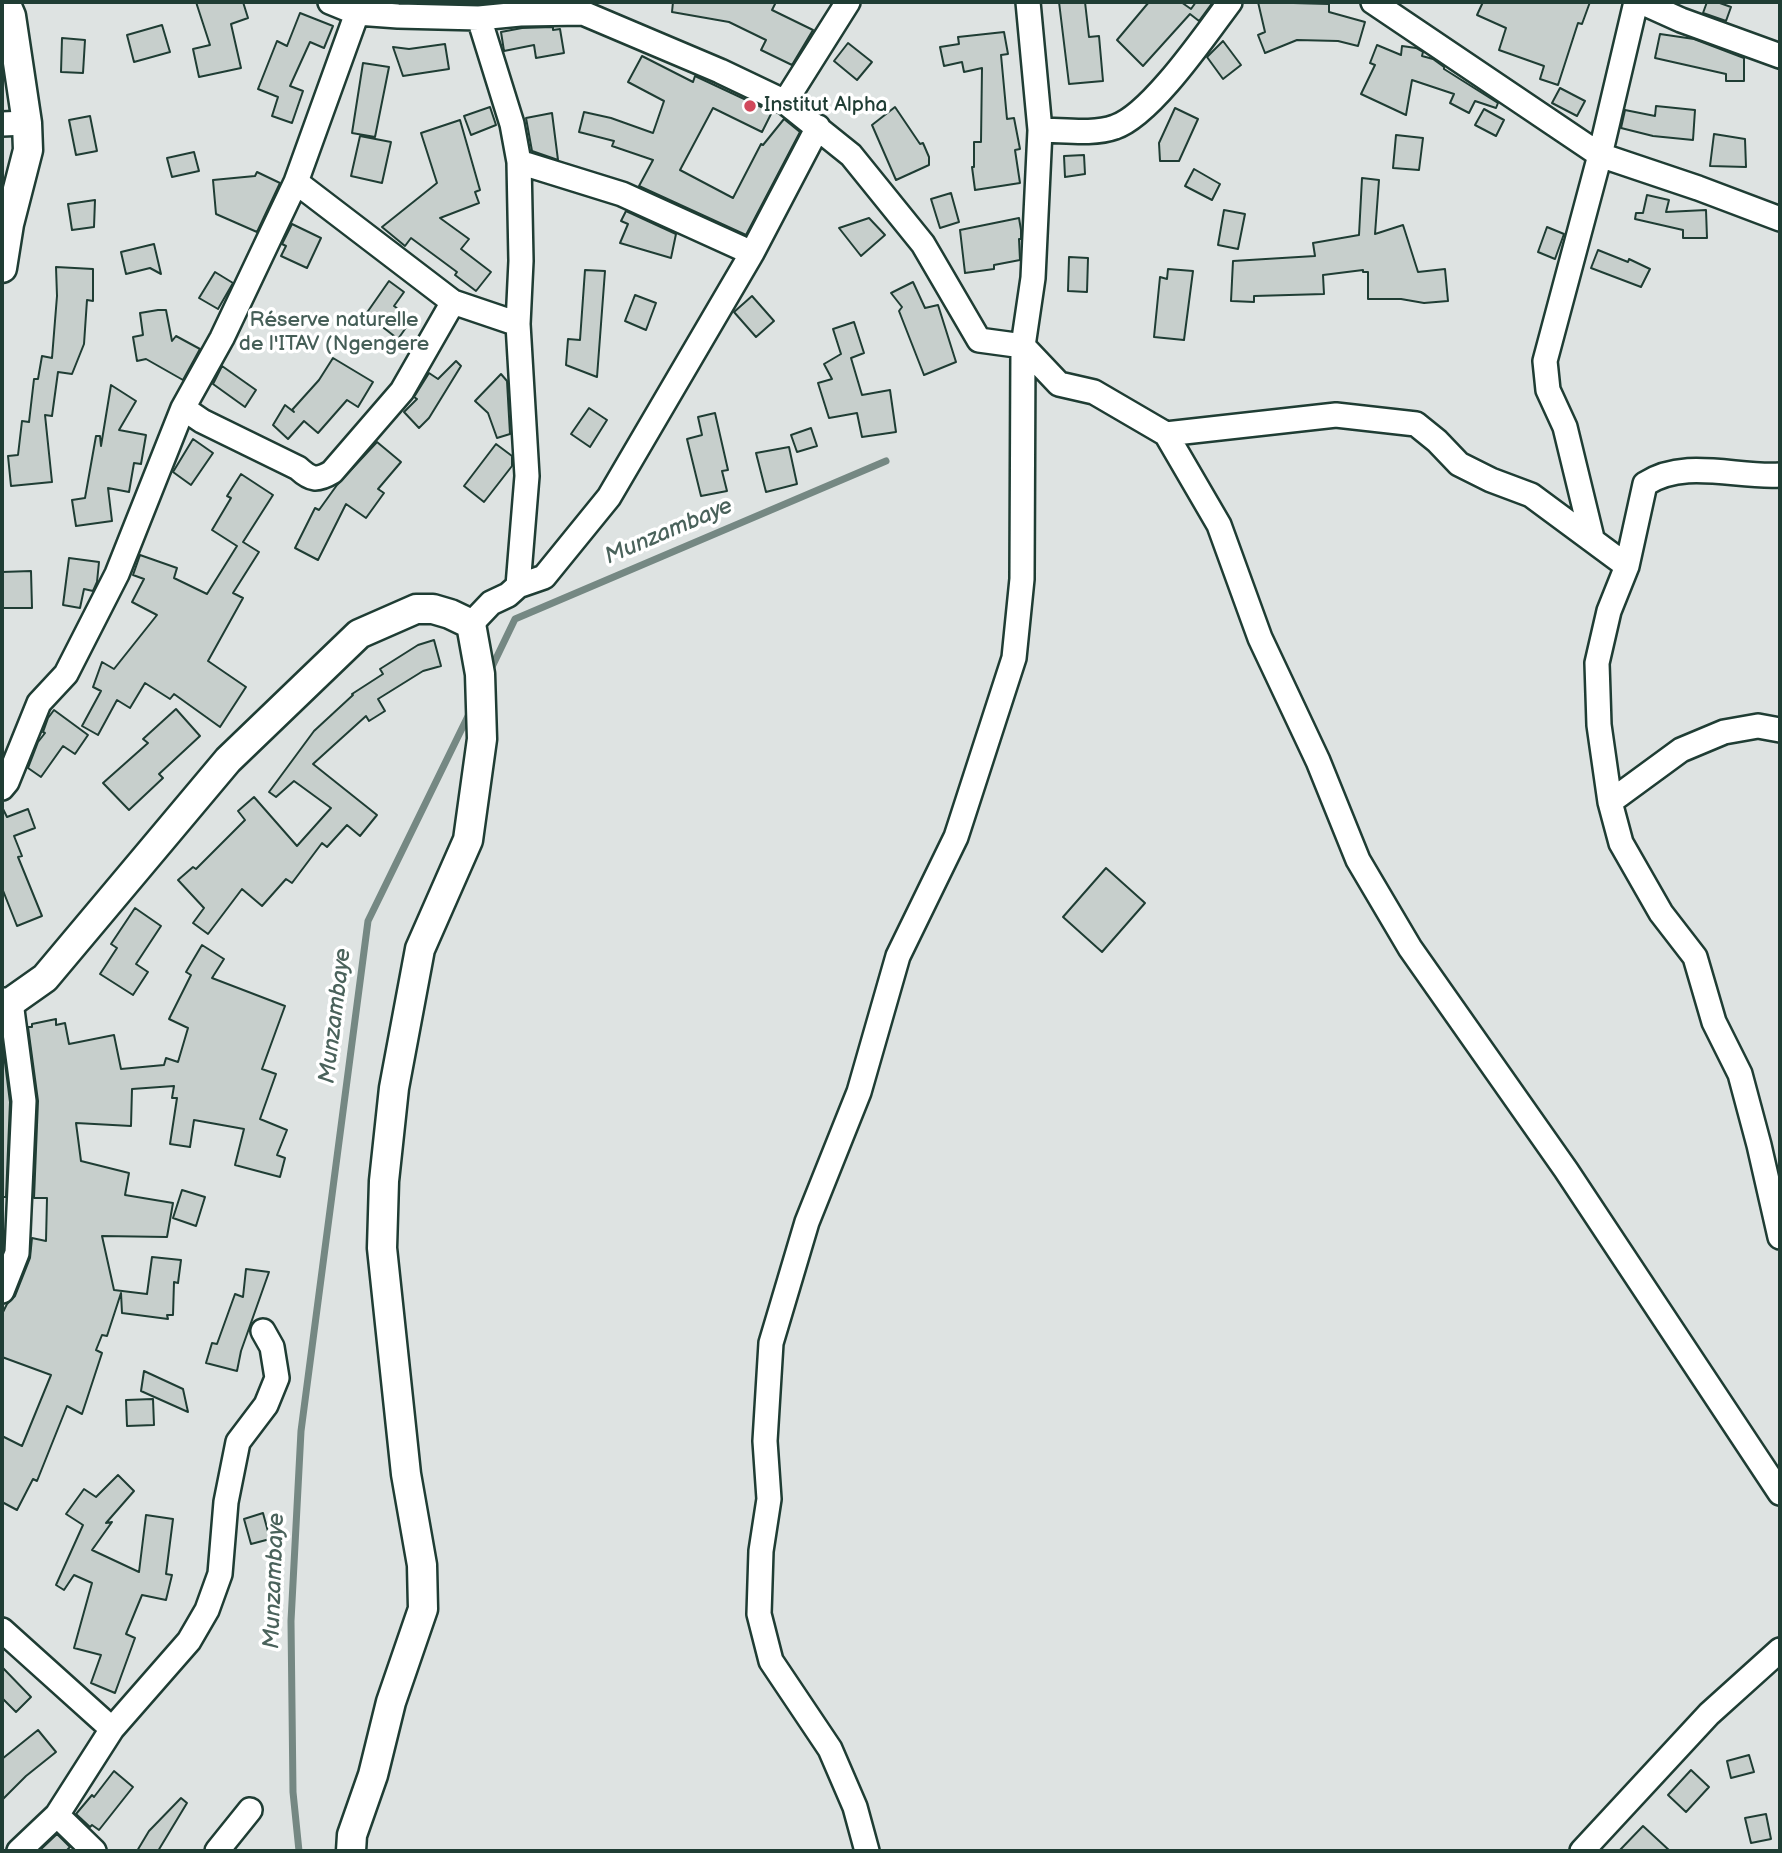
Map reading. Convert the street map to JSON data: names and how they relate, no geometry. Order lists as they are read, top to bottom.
{
  "water": ["Munzambaye"],
  "parks": ["Réserve naturelle de l'ITAV (Ngengere"],
  "places": ["Institut Alpha"]
}
